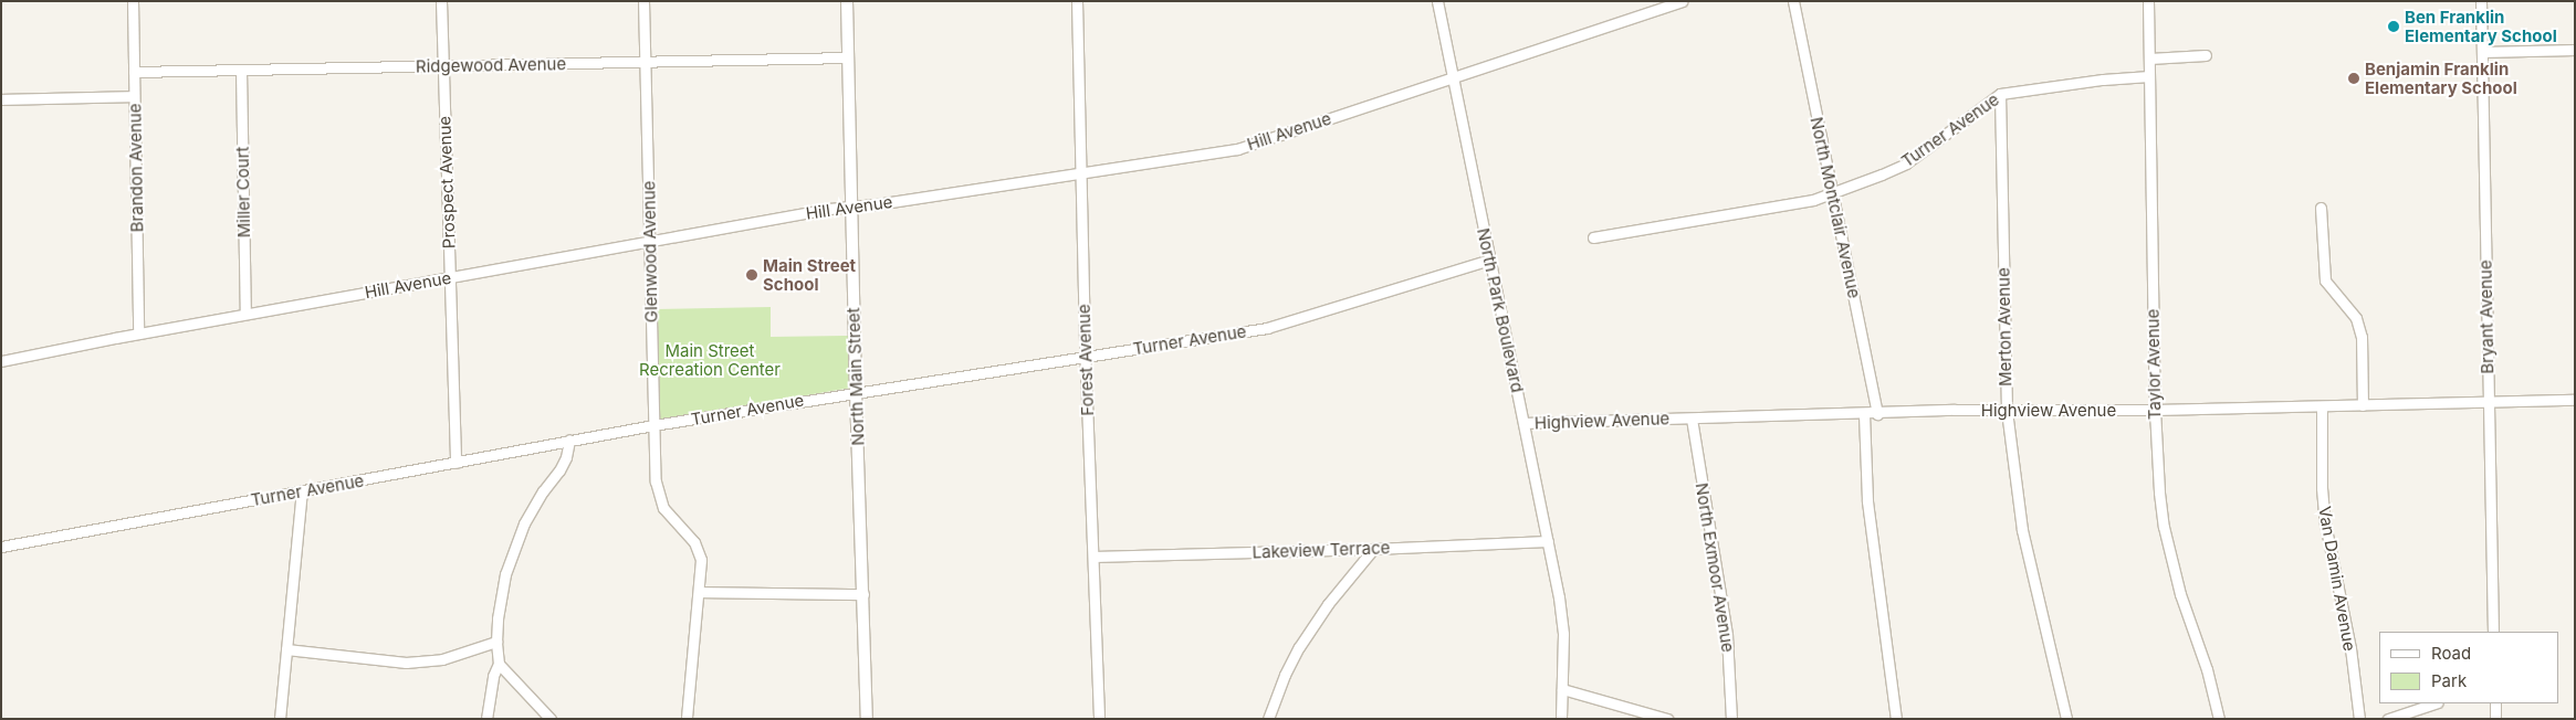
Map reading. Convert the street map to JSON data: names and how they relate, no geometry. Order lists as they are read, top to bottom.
{
  "streets": {
    "street": [
      "Ridgewood Avenue",
      "Turner Avenue",
      "Hill Avenue",
      "Brandon Avenue",
      "Prospect Avenue",
      "Miller Court",
      "North Montclair Avenue",
      "Glenwood Avenue",
      "North Park Boulevard",
      "Bryant Avenue",
      "Merton Avenue",
      "Forest Avenue",
      "Taylor Avenue",
      "North Main Street",
      "Highview Avenue",
      "Lakeview Terrace",
      "North Exmoor Avenue",
      "Van Damin Avenue"
    ]
  },
  "crossings": [
    ["Ridgewood Avenue", "Brandon Avenue"],
    ["Ridgewood Avenue", "Prospect Avenue"],
    ["Ridgewood Avenue", "Miller Court"],
    ["Ridgewood Avenue", "Glenwood Avenue"],
    ["Ridgewood Avenue", "North Main Street"],
    ["Turner Avenue", "Prospect Avenue"],
    ["Turner Avenue", "North Montclair Avenue"],
    ["Turner Avenue", "Glenwood Avenue"],
    ["Turner Avenue", "North Park Boulevard"],
    ["Turner Avenue", "Merton Avenue"],
    ["Turner Avenue", "Forest Avenue"],
    ["Turner Avenue", "Taylor Avenue"],
    ["Turner Avenue", "North Main Street"],
    ["Hill Avenue", "Brandon Avenue"],
    ["Hill Avenue", "Prospect Avenue"],
    ["Hill Avenue", "Miller Court"],
    ["Hill Avenue", "Glenwood Avenue"],
    ["Hill Avenue", "North Park Boulevard"],
    ["Hill Avenue", "Forest Avenue"],
    ["Hill Avenue", "North Main Street"],
    ["North Montclair Avenue", "Highview Avenue"],
    ["North Park Boulevard", "Highview Avenue"],
    ["North Park Boulevard", "Lakeview Terrace"],
    ["Bryant Avenue", "Highview Avenue"],
    ["Merton Avenue", "Highview Avenue"],
    ["Forest Avenue", "Lakeview Terrace"],
    ["Taylor Avenue", "Highview Avenue"],
    ["Highview Avenue", "North Exmoor Avenue"],
    ["Highview Avenue", "Van Damin Avenue"]
  ],
  "parks": ["Main Street Recreation Center"],
  "places": ["Ben Franklin Elementary School", "Benjamin Franklin Elementary School", "Main Street School"],
  "legend": ["Road", "Park"]
}
